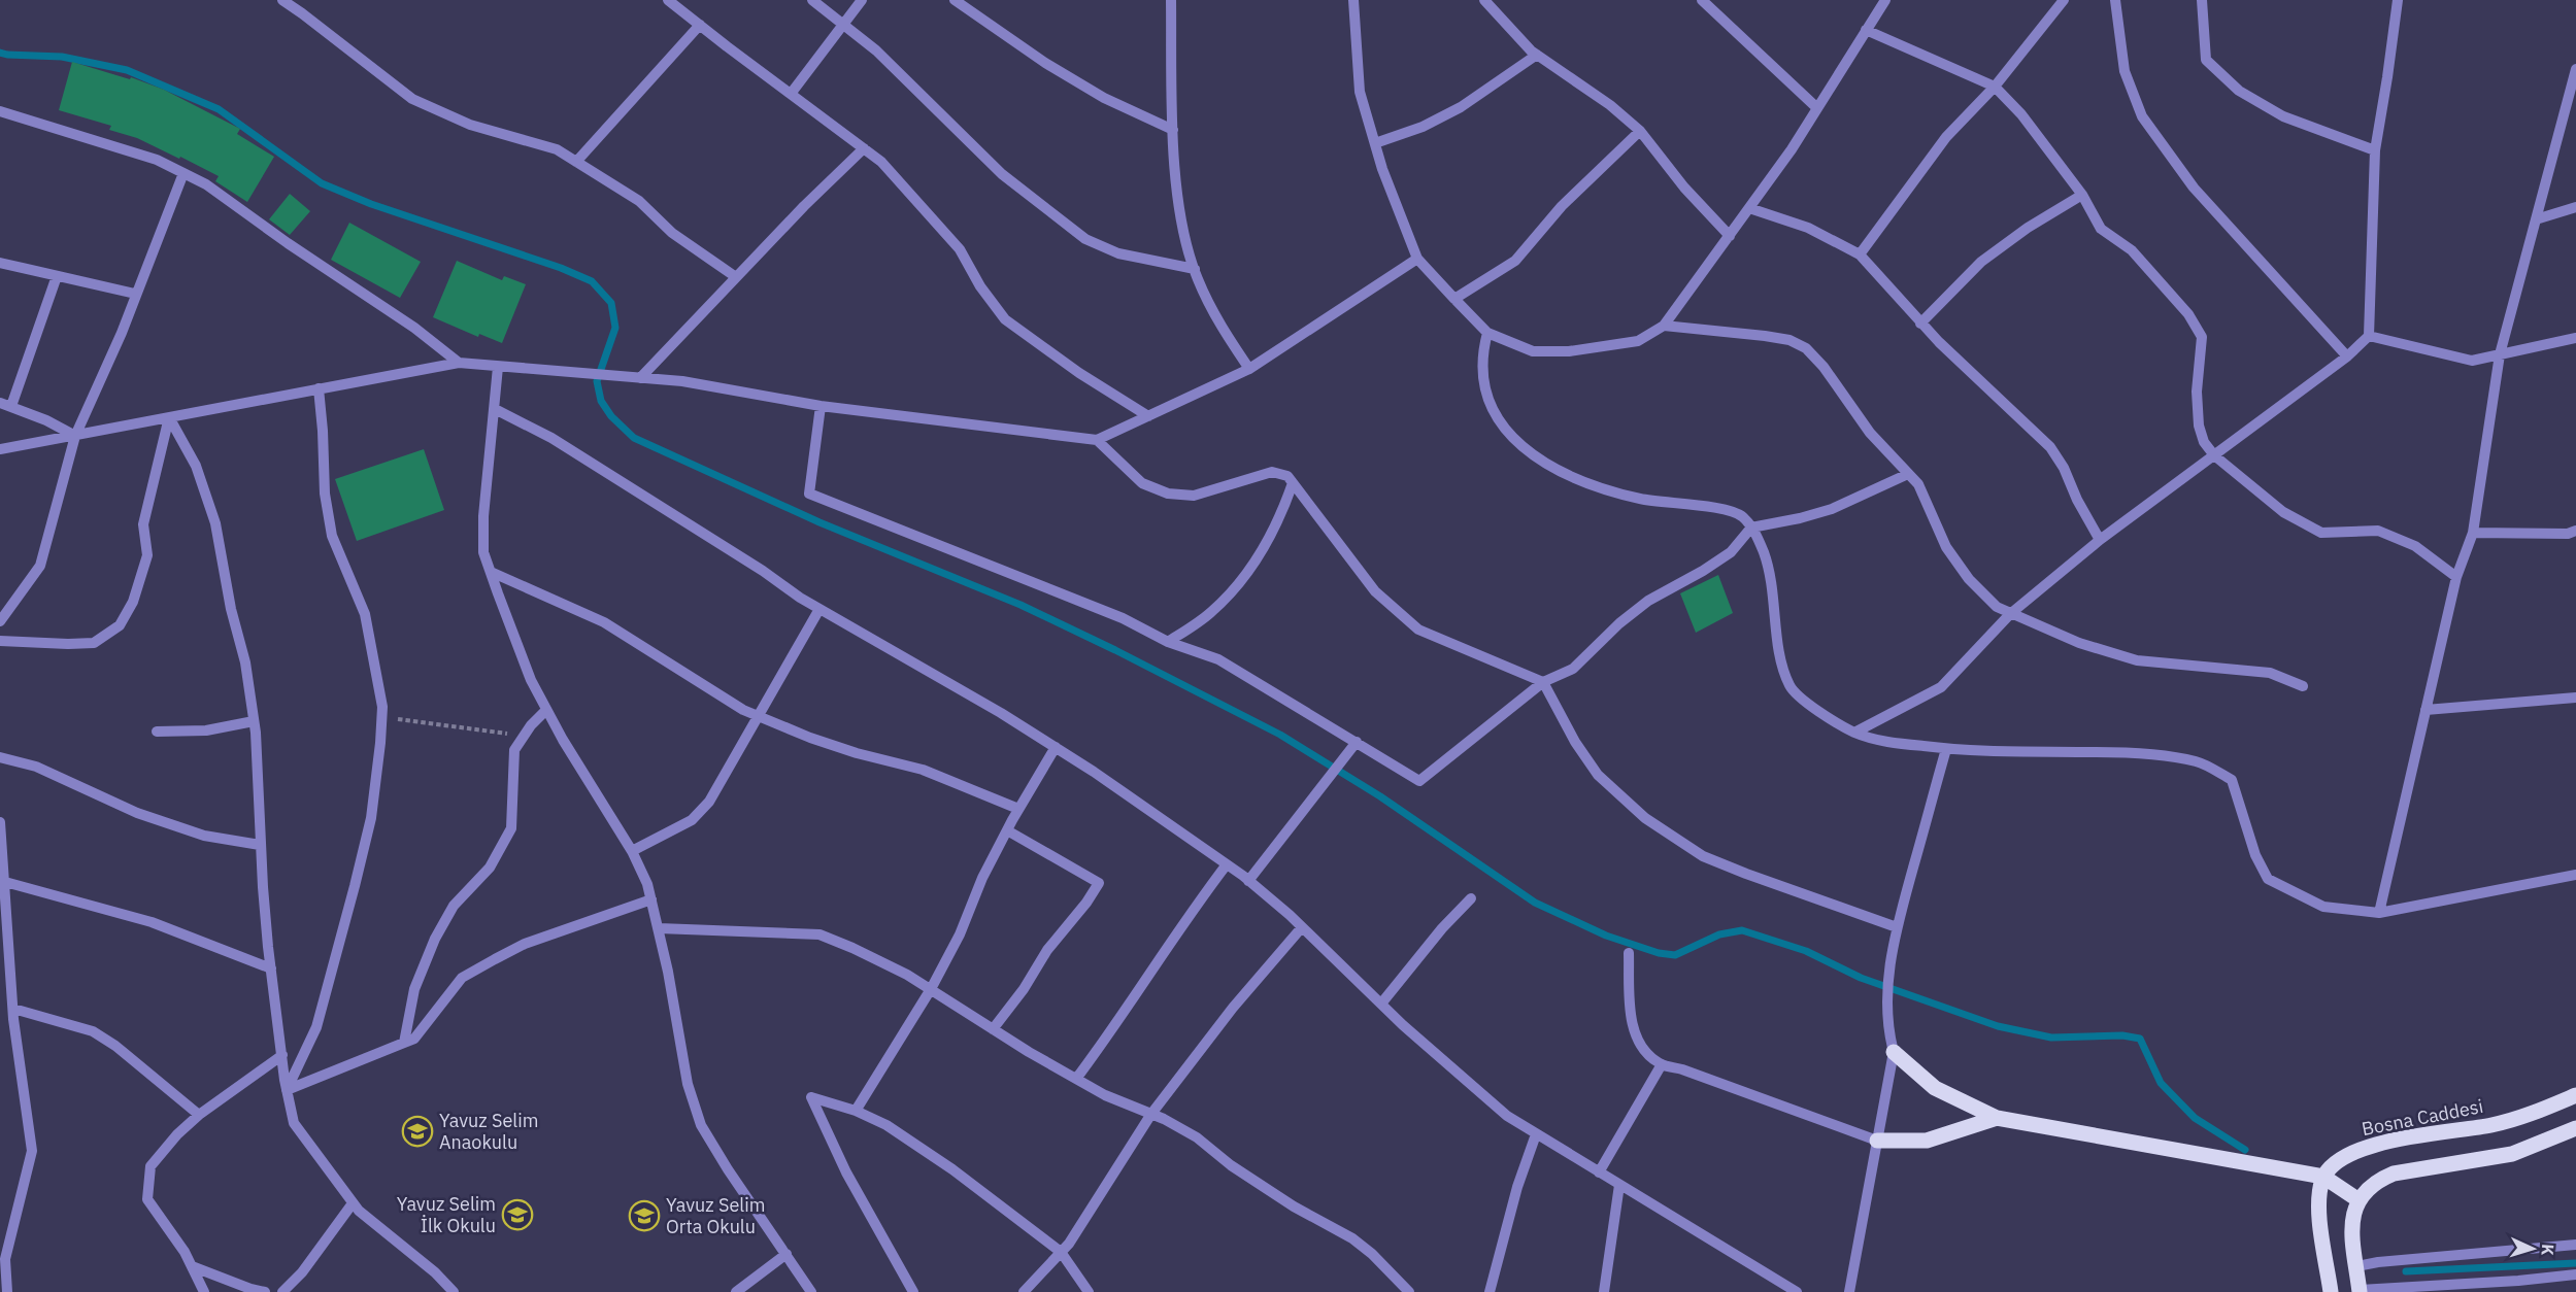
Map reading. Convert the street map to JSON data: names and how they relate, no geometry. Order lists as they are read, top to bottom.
{
  "streets": {
    "main road": ["Bosna Caddesi"]
  },
  "places": {
    "school or university": ["Yavuz Selim Anaokulu", "Yavuz Selim İlk Okulu", "Yavuz Selim Orta Okulu"]
  },
  "north": "right"
}
